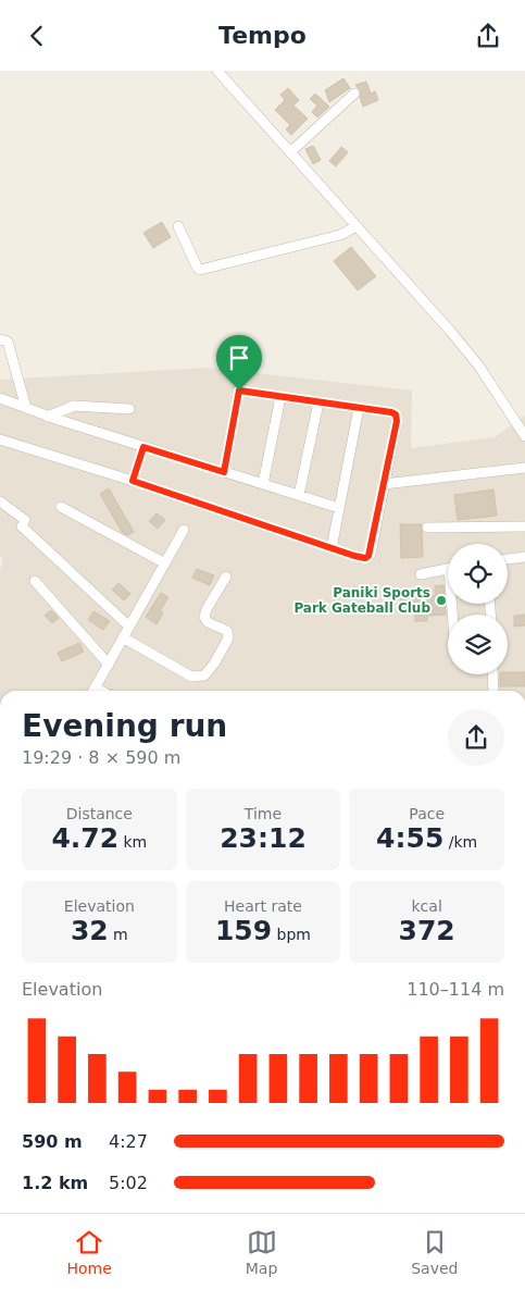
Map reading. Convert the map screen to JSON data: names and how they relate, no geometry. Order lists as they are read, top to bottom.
{
  "places": ["Paniki Sports Park Gateball Club"],
  "page": {
    "header": "Tempo",
    "heading": ["Evening run", "19:29 · 8 × 590 m"],
    "stats": [
      ["Distance", "4.72 km"],
      ["Time", "23:12"],
      ["Pace", "4:55 /km"],
      ["Elevation", "32 m"],
      ["Heart rate", "159 bpm"],
      ["kcal", "372"]
    ],
    "chart": ["Elevation", "110–114 m"],
    "list": [
      {
        "name": "590 m",
        "note": "4:27"
      },
      {
        "name": "1.2 km",
        "note": "5:02"
      }
    ],
    "tabs": ["Home", "Map", "Saved"]
  }
}
